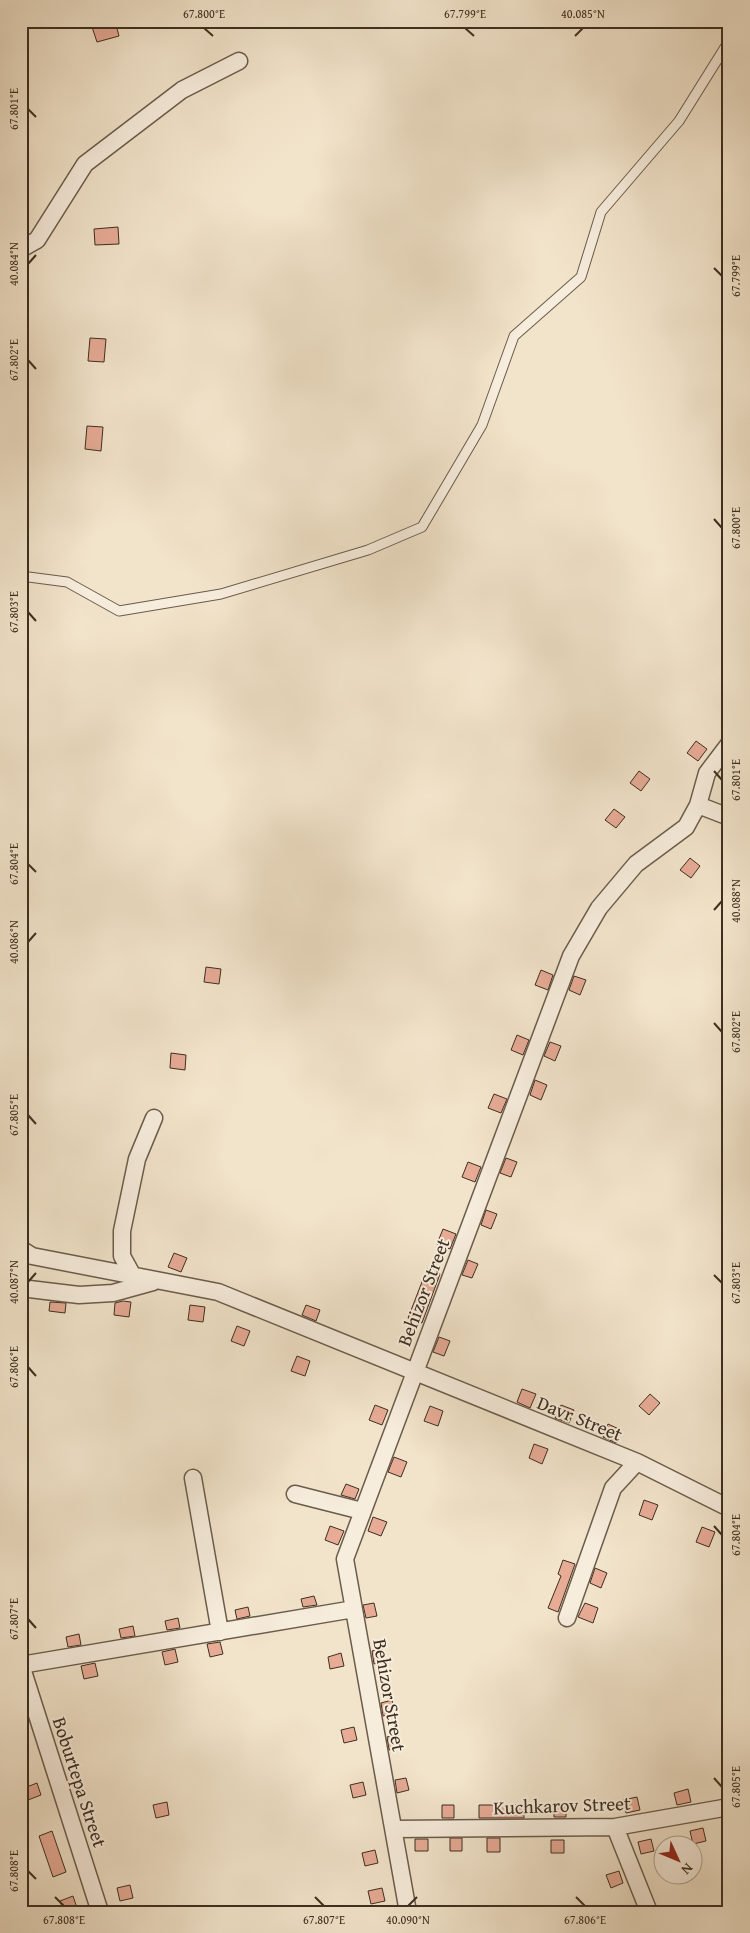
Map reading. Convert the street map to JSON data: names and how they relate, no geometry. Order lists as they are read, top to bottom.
{
  "streets": {
    "street": [
      "Behizor Street",
      "Davr Street",
      "Boburtepa Street",
      "Kuchkarov Street"
    ]
  },
  "crossings": [
    ["Behizor Street", "Davr Street"],
    ["Behizor Street", "Kuchkarov Street"]
  ],
  "north": "bottom right",
  "coordinates": [
    "67.800°E",
    "67.799°E",
    "40.085°N",
    "67.801°E",
    "40.084°N",
    "67.802°E",
    "67.803°E",
    "67.804°E",
    "40.088°N",
    "40.086°N",
    "67.805°E",
    "40.087°N",
    "67.806°E",
    "67.807°E",
    "67.808°E",
    "40.090°N"
  ]
}
